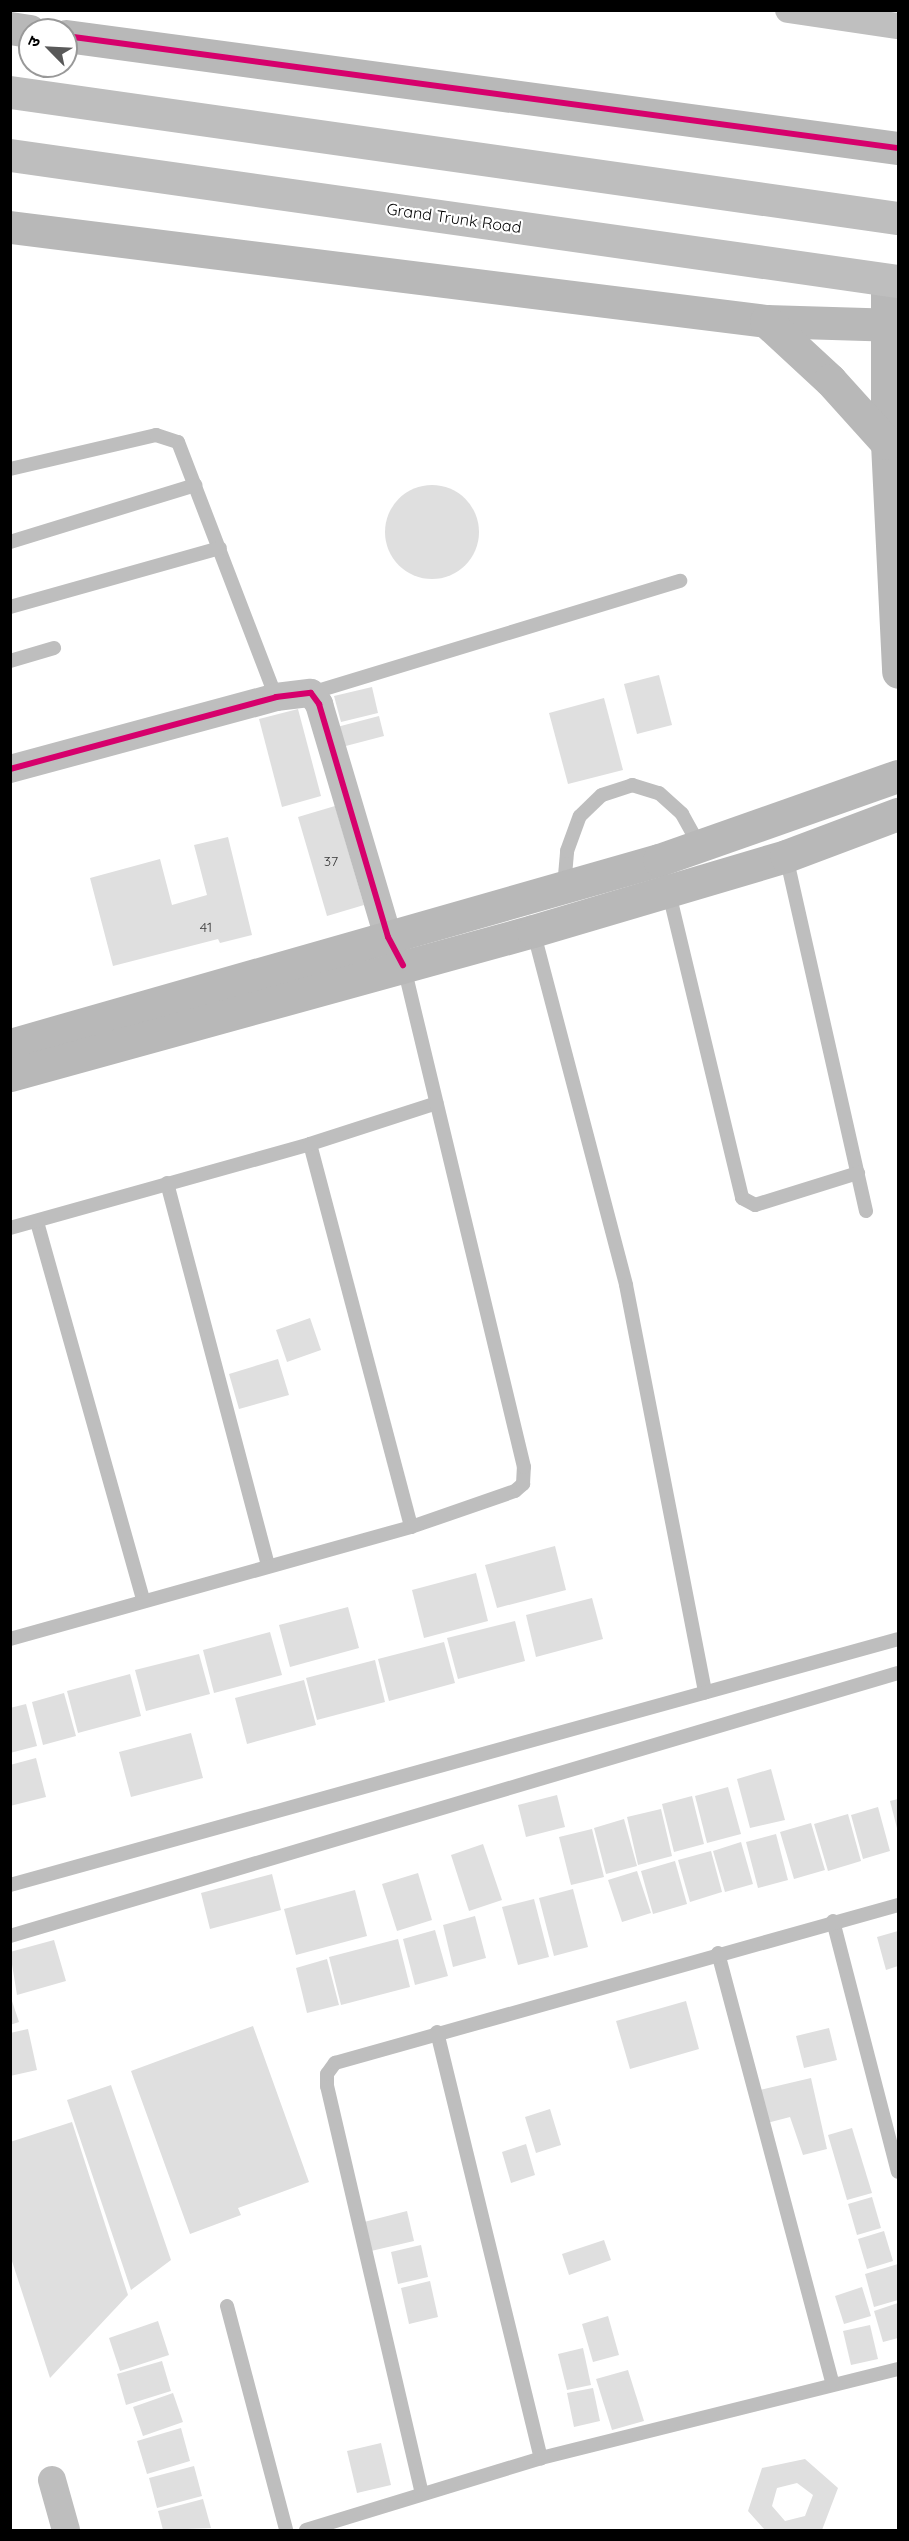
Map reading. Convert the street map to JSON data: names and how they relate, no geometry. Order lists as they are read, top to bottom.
{
  "streets": {
    "highway": ["Grand Trunk Road"]
  },
  "house_numbers": ["37", "41"],
  "north": "top left"
}
